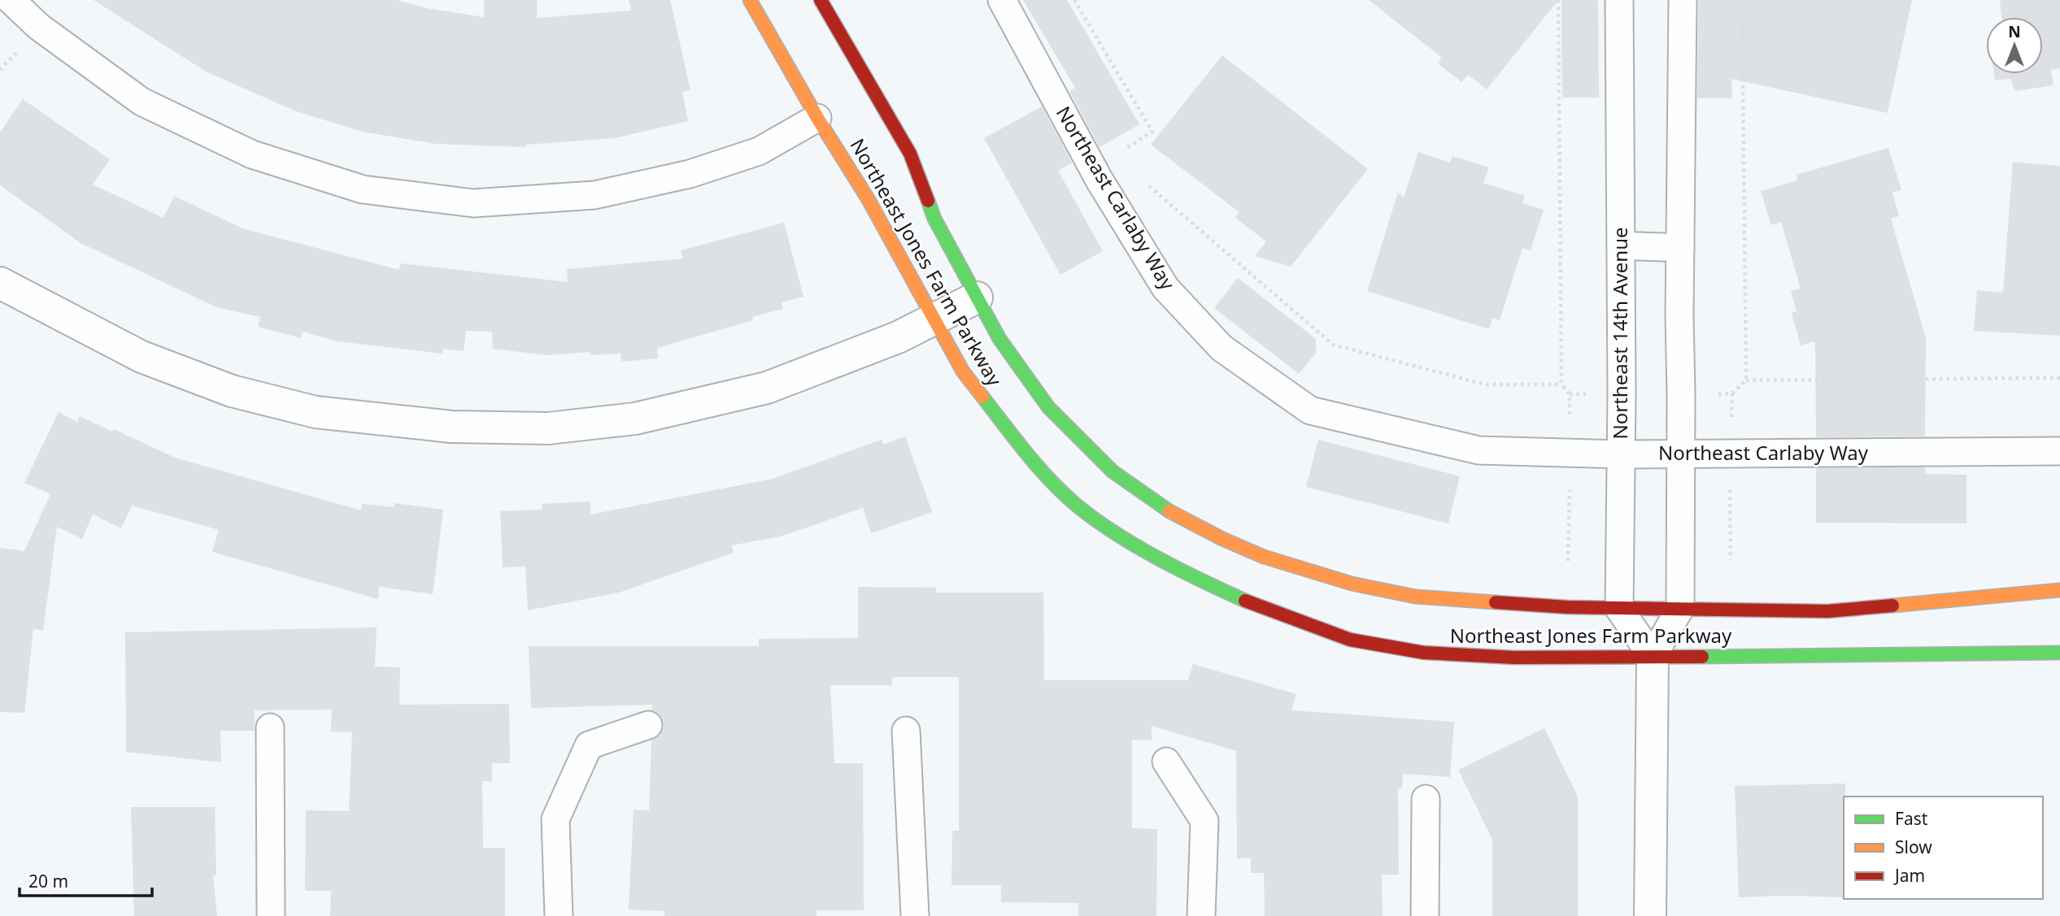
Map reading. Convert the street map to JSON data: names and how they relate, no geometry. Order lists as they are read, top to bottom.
{
  "streets": {
    "street": ["Northeast Jones Farm Parkway"],
    "lane": ["Northeast Carlaby Way", "Northeast 14th Avenue"]
  },
  "crossings": [
    ["Northeast Carlaby Way", "Northeast 14th Avenue"],
    ["Northeast Jones Farm Parkway", "Northeast 14th Avenue"]
  ],
  "legend": ["Fast", "Slow", "Jam"],
  "scale_bar": "20 m",
  "north": "top"
}
